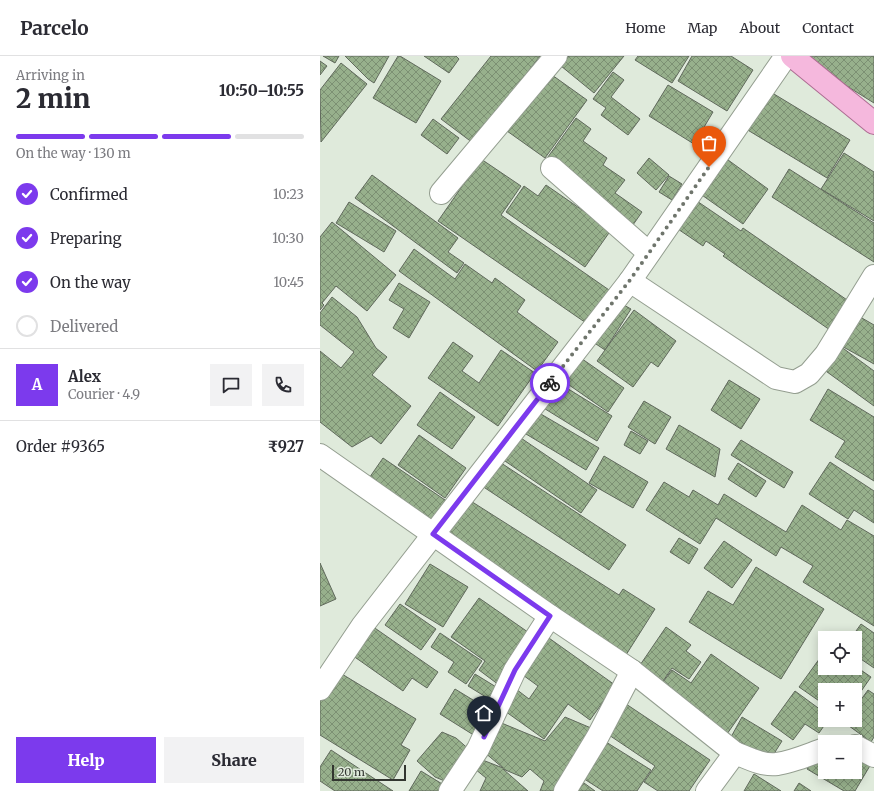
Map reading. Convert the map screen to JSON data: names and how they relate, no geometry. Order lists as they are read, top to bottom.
{
  "scale_bar": "20 m",
  "page": {
    "header": "Parcelo",
    "nav": [
      "Home",
      "Map",
      "About",
      "Contact"
    ],
    "heading": ["2 min", "Arriving in", "10:50–10:55"],
    "panel": [
      "Alex",
      "Courier · 4.9",
      "Order #9365",
      "₹927"
    ],
    "bar": "On the way · 130 m",
    "list": [
      ["Confirmed", "10:23"],
      ["Preparing", "10:30"],
      ["On the way", "10:45"],
      "Delivered"
    ],
    "round": "A",
    "map_buttons": ["+", "−"],
    "buttons": ["Help", "Share"],
    "scale": "20 m"
  }
}
